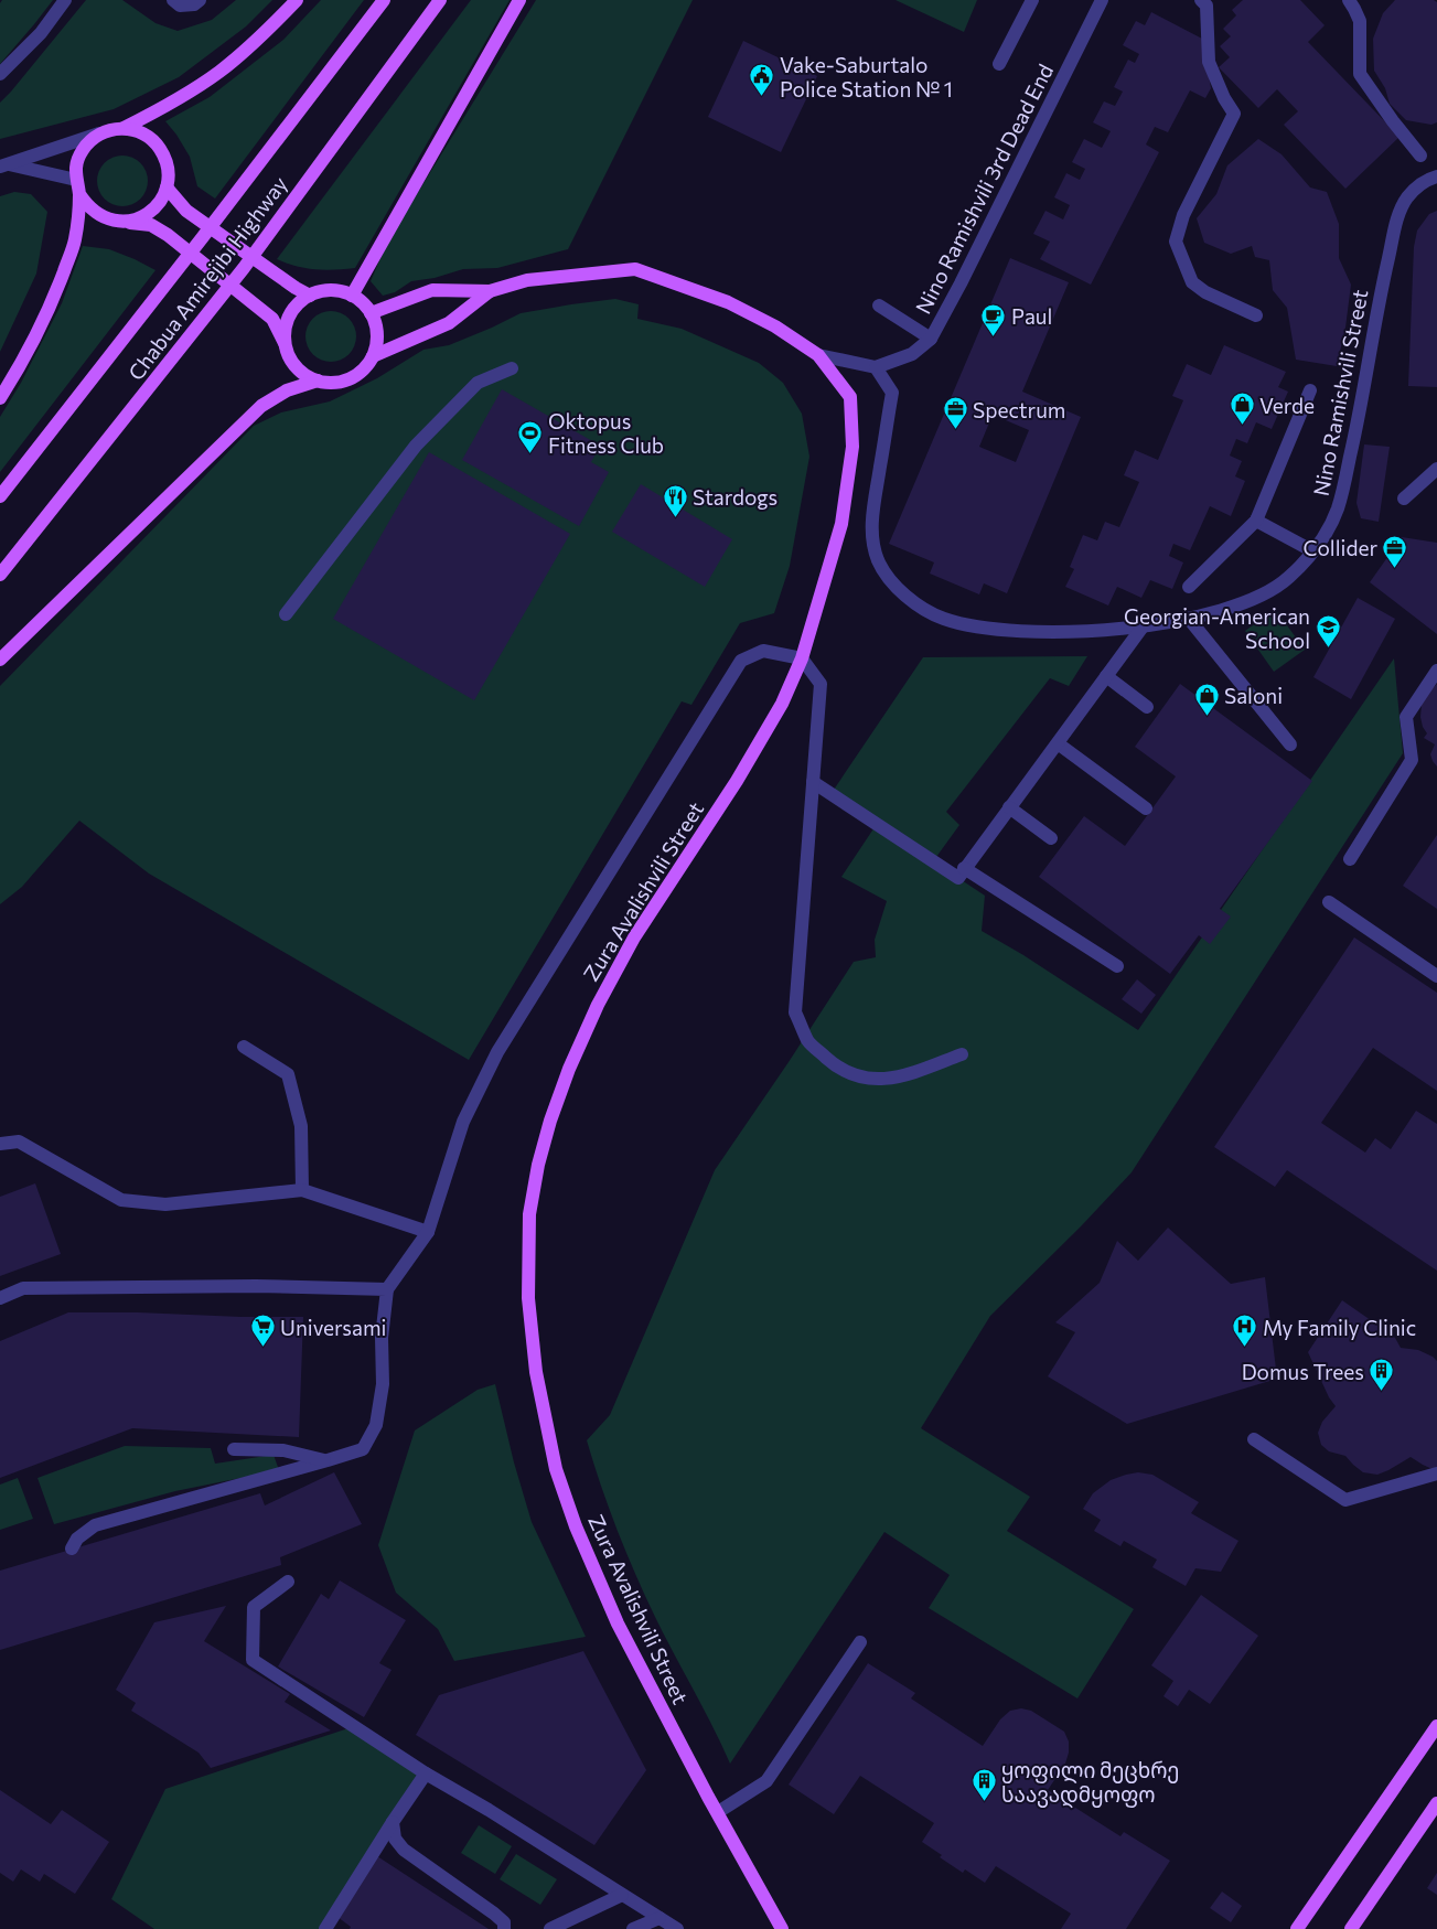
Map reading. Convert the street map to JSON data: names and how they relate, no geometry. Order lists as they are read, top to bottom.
{
  "streets": {
    "main road": ["Chabua Amirejibi Highway", "Zura Avalishvili Street"],
    "street": ["Nino Ramishvili 3rd Dead End", "Nino Ramishvili Street"]
  },
  "crossings": [
    ["Nino Ramishvili 3rd Dead End", "Nino Ramishvili Street"]
  ],
  "places": {
    "public building": ["Vake-Saburtalo Police Station № 1"],
    "cafe": ["Paul"],
    "shop": ["Verde", "Saloni"],
    "office": ["Spectrum", "Collider"],
    "sports": ["Oktopus Fitness Club"],
    "restaurant": ["Stardogs"],
    "school or university": ["Georgian-American School"],
    "supermarket": ["Universami"],
    "hospital": ["My Family Clinic"],
    "building": ["Domus Trees", "ყოფილი მეცხრე საავადმყოფო"]
  }
}
